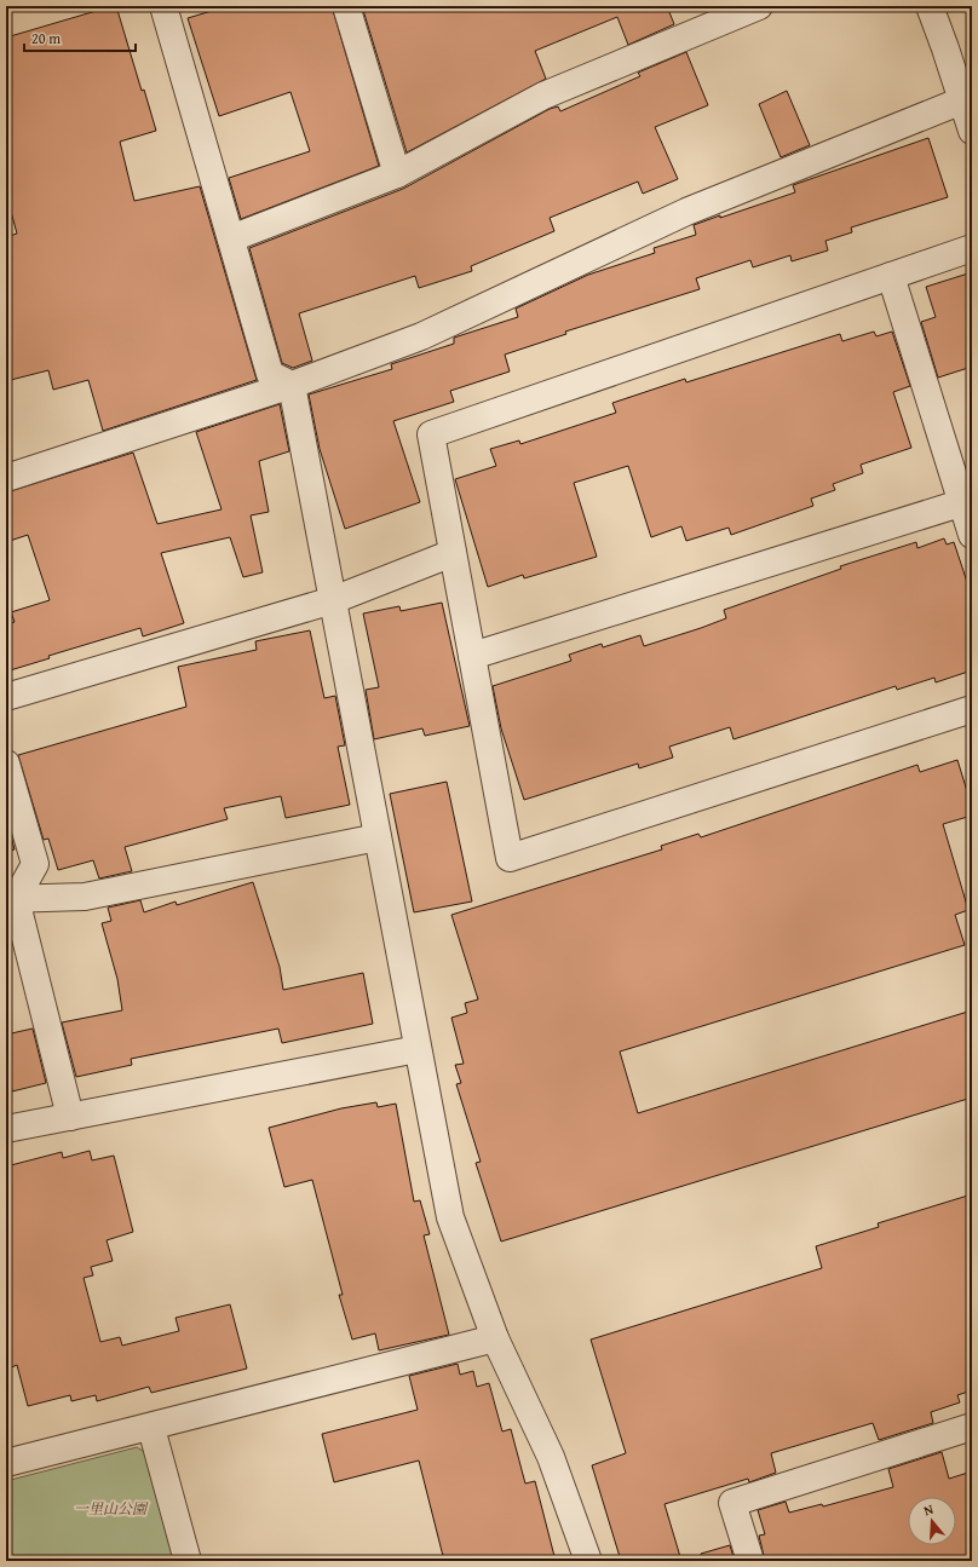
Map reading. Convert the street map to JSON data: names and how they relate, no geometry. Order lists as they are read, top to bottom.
{
  "parks": ["一里山公園"],
  "scale_bar": "20 m",
  "north": "top"
}
